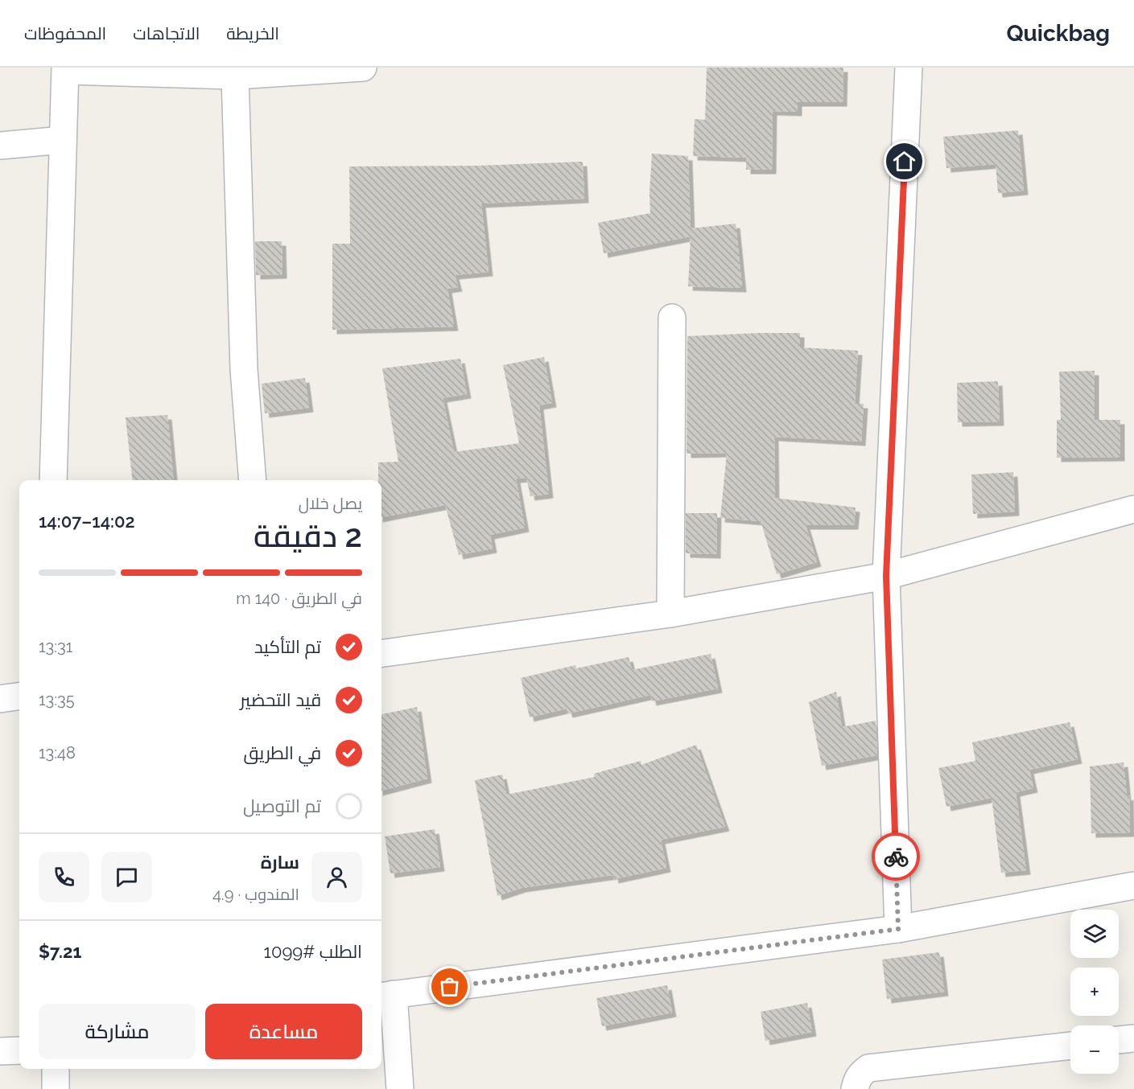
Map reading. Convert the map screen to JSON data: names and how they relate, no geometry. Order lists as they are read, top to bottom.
{
  "page": {
    "header": "Quickbag",
    "nav": ["الخريطة", "الاتجاهات", "المحفوظات"],
    "heading": ["2 دقيقة", "يصل خلال", "14:02–14:07"],
    "panel": [
      "سارة",
      "المندوب · 4.9",
      "الطلب #1099",
      "$7.21"
    ],
    "bar": "في الطريق · 140 m",
    "list": [
      ["تم التأكيد", "13:31"],
      ["قيد التحضير", "13:35"],
      ["في الطريق", "13:48"],
      "تم التوصيل"
    ],
    "map_buttons": ["+", "−"],
    "buttons": ["مساعدة", "مشاركة"]
  }
}
